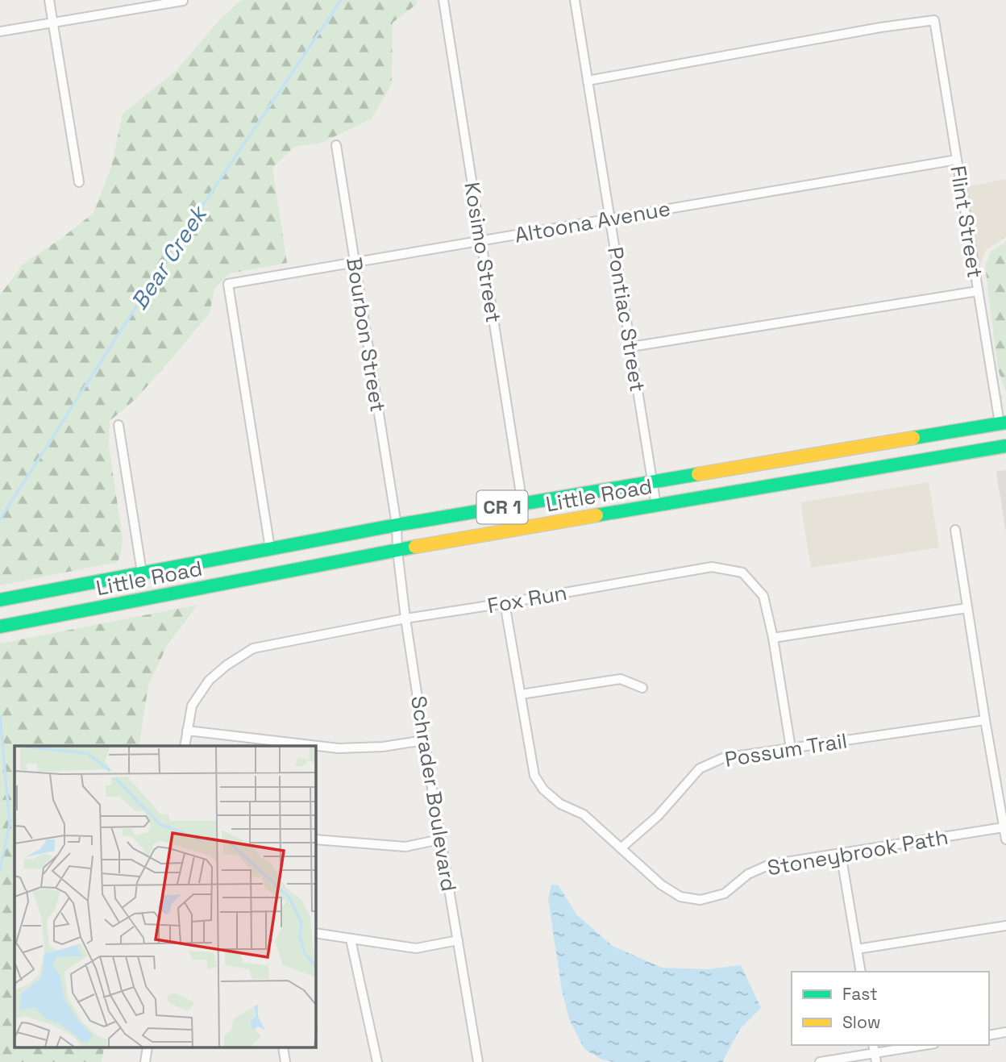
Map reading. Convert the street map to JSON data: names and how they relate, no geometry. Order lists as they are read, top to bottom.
{
  "streets": {
    "main road": ["Little Road", "CR 1"],
    "street": [
      "Altoona Avenue",
      "Flint Street",
      "Kosimo Street",
      "Pontiac Street",
      "Bourbon Street",
      "Fox Run",
      "Possum Trail",
      "Schrader Boulevard",
      "Stoneybrook Path"
    ]
  },
  "crossings": [
    ["Altoona Avenue", "Flint Street"],
    ["Altoona Avenue", "Kosimo Street"],
    ["Altoona Avenue", "Pontiac Street"],
    ["Altoona Avenue", "Bourbon Street"],
    ["Altoona Avenue", "Little Road"],
    ["Flint Street", "Pontiac Street"],
    ["Flint Street", "Little Road"],
    ["Kosimo Street", "Little Road"],
    ["Pontiac Street", "Little Road"],
    ["Bourbon Street", "Little Road"],
    ["Bourbon Street", "Schrader Boulevard"],
    ["Little Road", "Schrader Boulevard"],
    ["Fox Run", "Possum Trail"],
    ["Fox Run", "Schrader Boulevard"],
    ["Fox Run", "Stoneybrook Path"],
    ["Possum Trail", "Stoneybrook Path"]
  ],
  "water": ["Bear Creek"],
  "legend": ["Fast", "Slow"]
}
